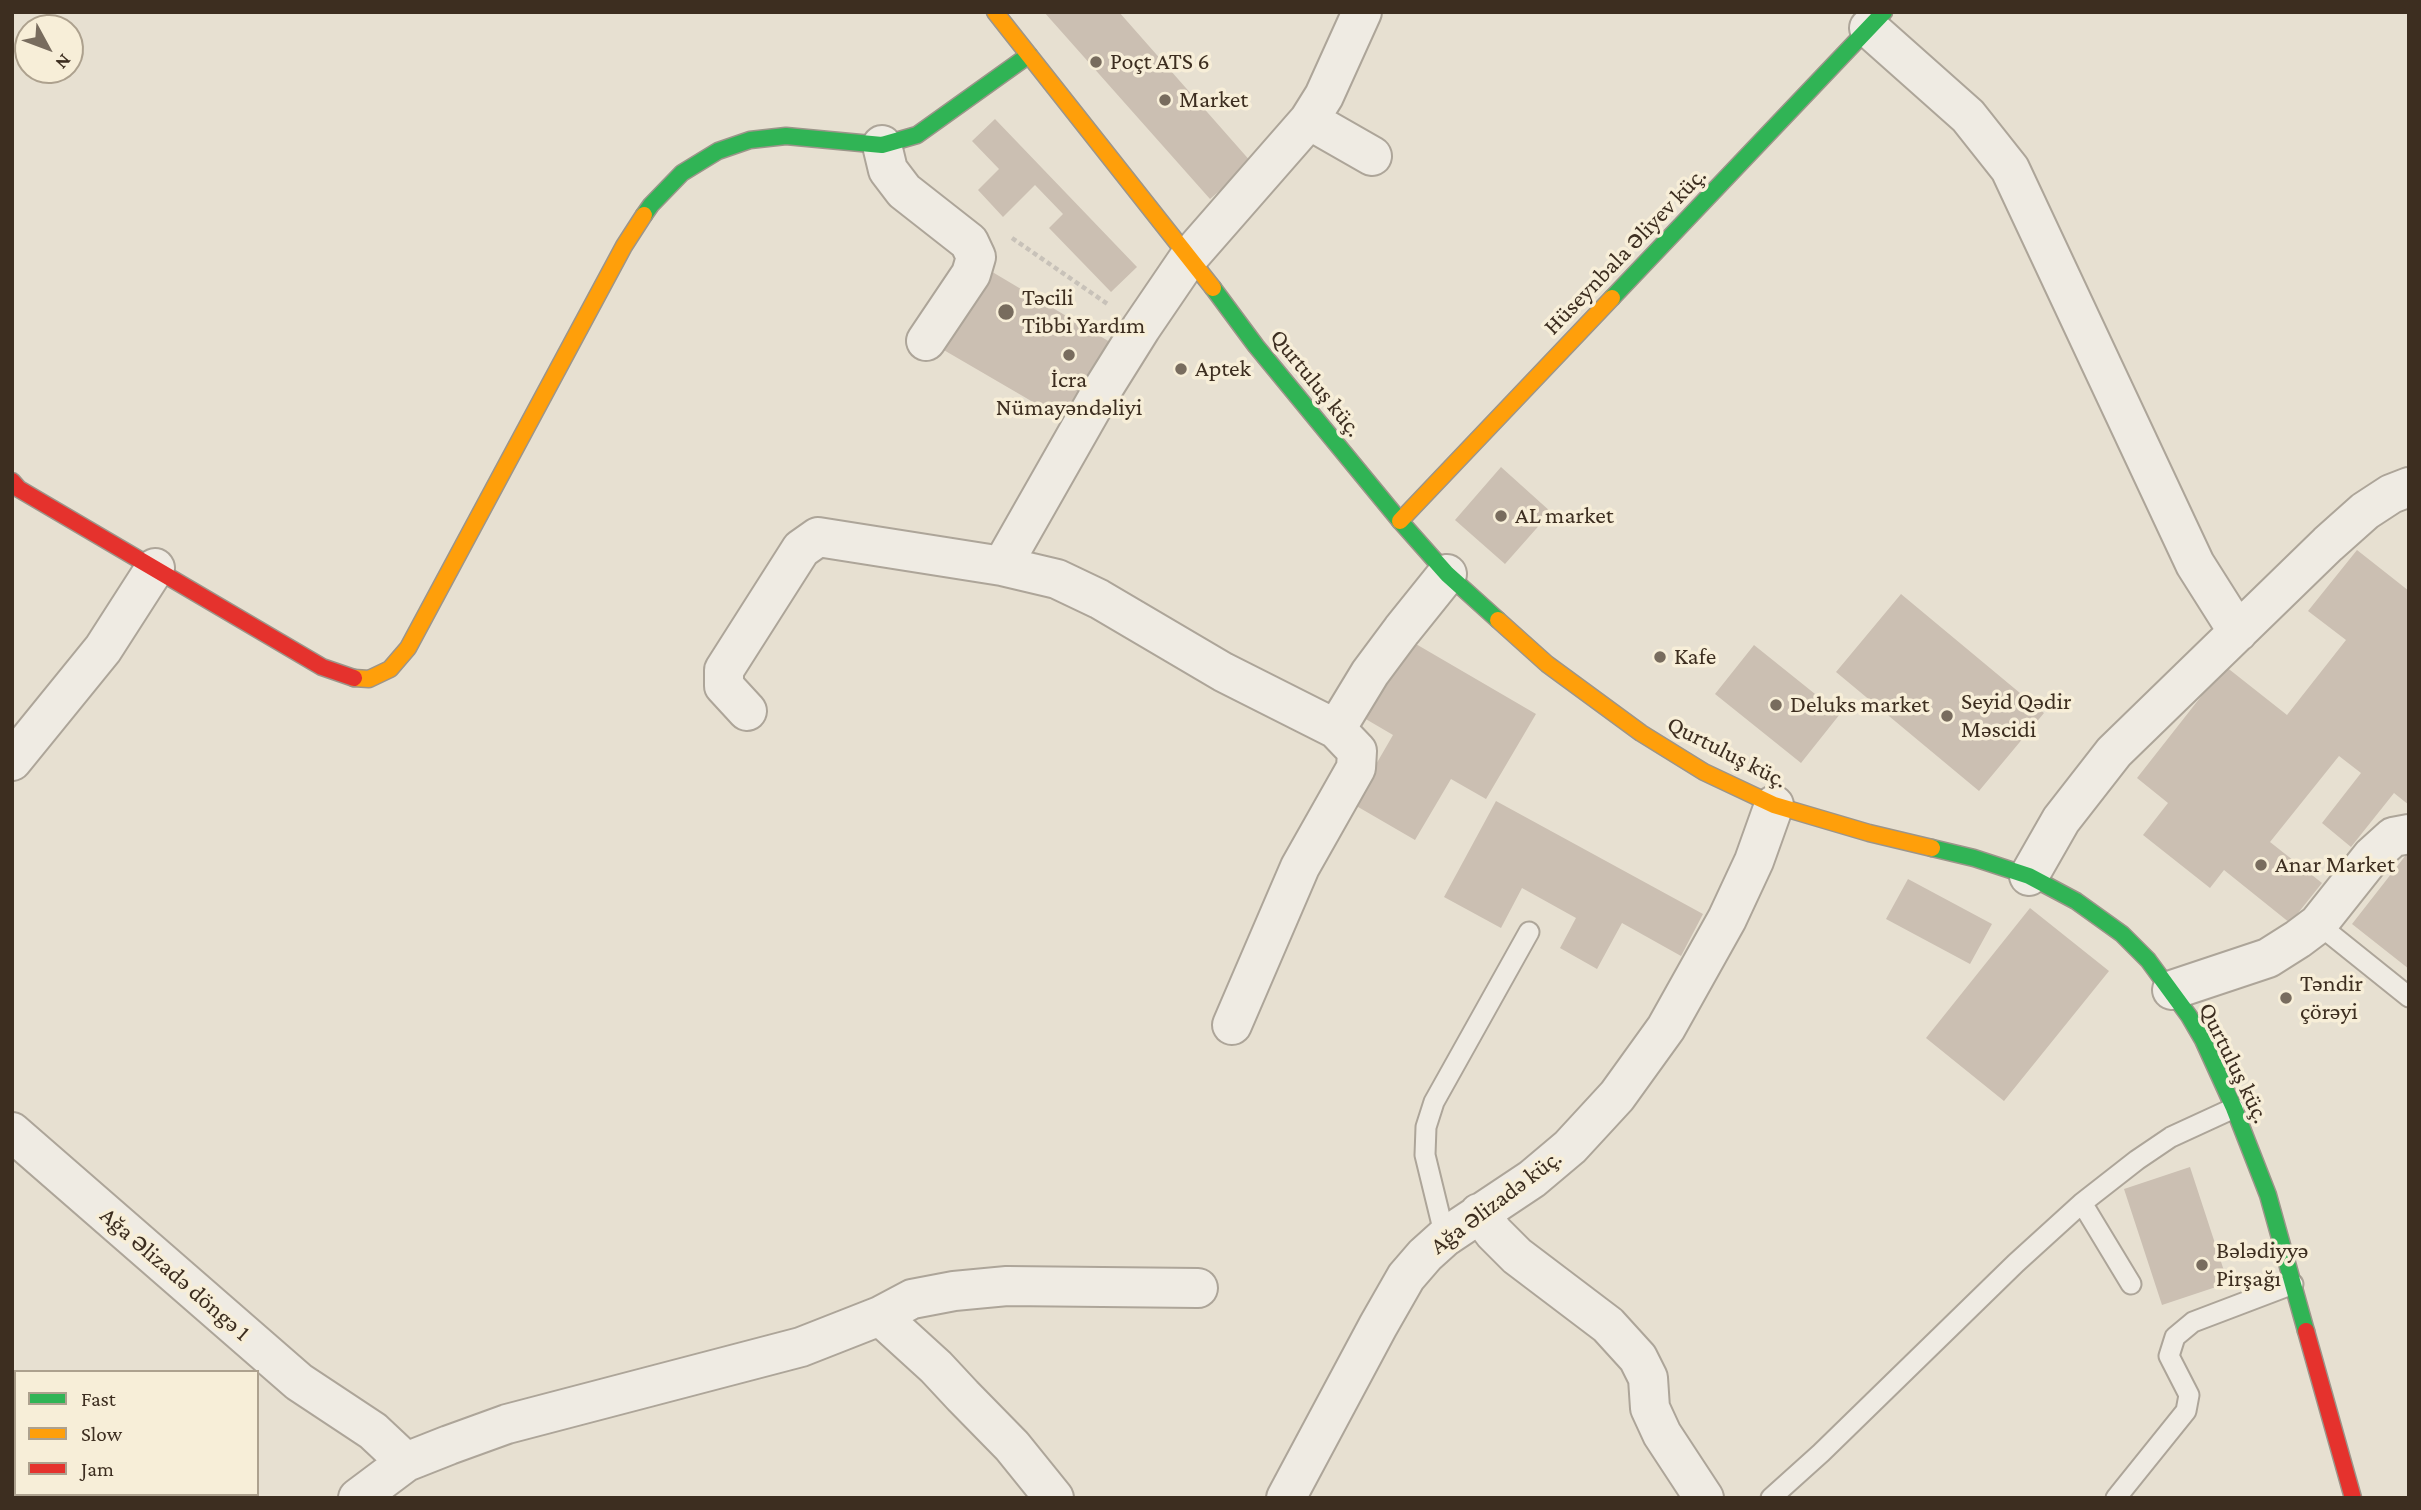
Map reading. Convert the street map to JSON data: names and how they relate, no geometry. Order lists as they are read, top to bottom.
{
  "streets": {
    "main road": ["Hüseynbala Əliyev küç.", "Qurtuluş küç."],
    "street": ["Ağa Əlizadə küç.", "Ağa Əlizadə döngə 1"]
  },
  "crossings": [
    ["Hüseynbala Əliyev küç.", "Qurtuluş küç."],
    ["Qurtuluş küç.", "Ağa Əlizadə küç."]
  ],
  "places": [
    "Poçt ATS 6",
    "Market",
    "Təcili Tibbi Yardım",
    "İcra Nümayəndəliyi",
    "Aptek",
    "AL market",
    "Kafe",
    "Deluks market",
    "Seyid Qədir Məscidi",
    "Anar Market",
    "Təndir çörəyi",
    "Bələdiyyə Pirşağı"
  ],
  "legend": ["Fast", "Slow", "Jam"],
  "north": "bottom right"
}
